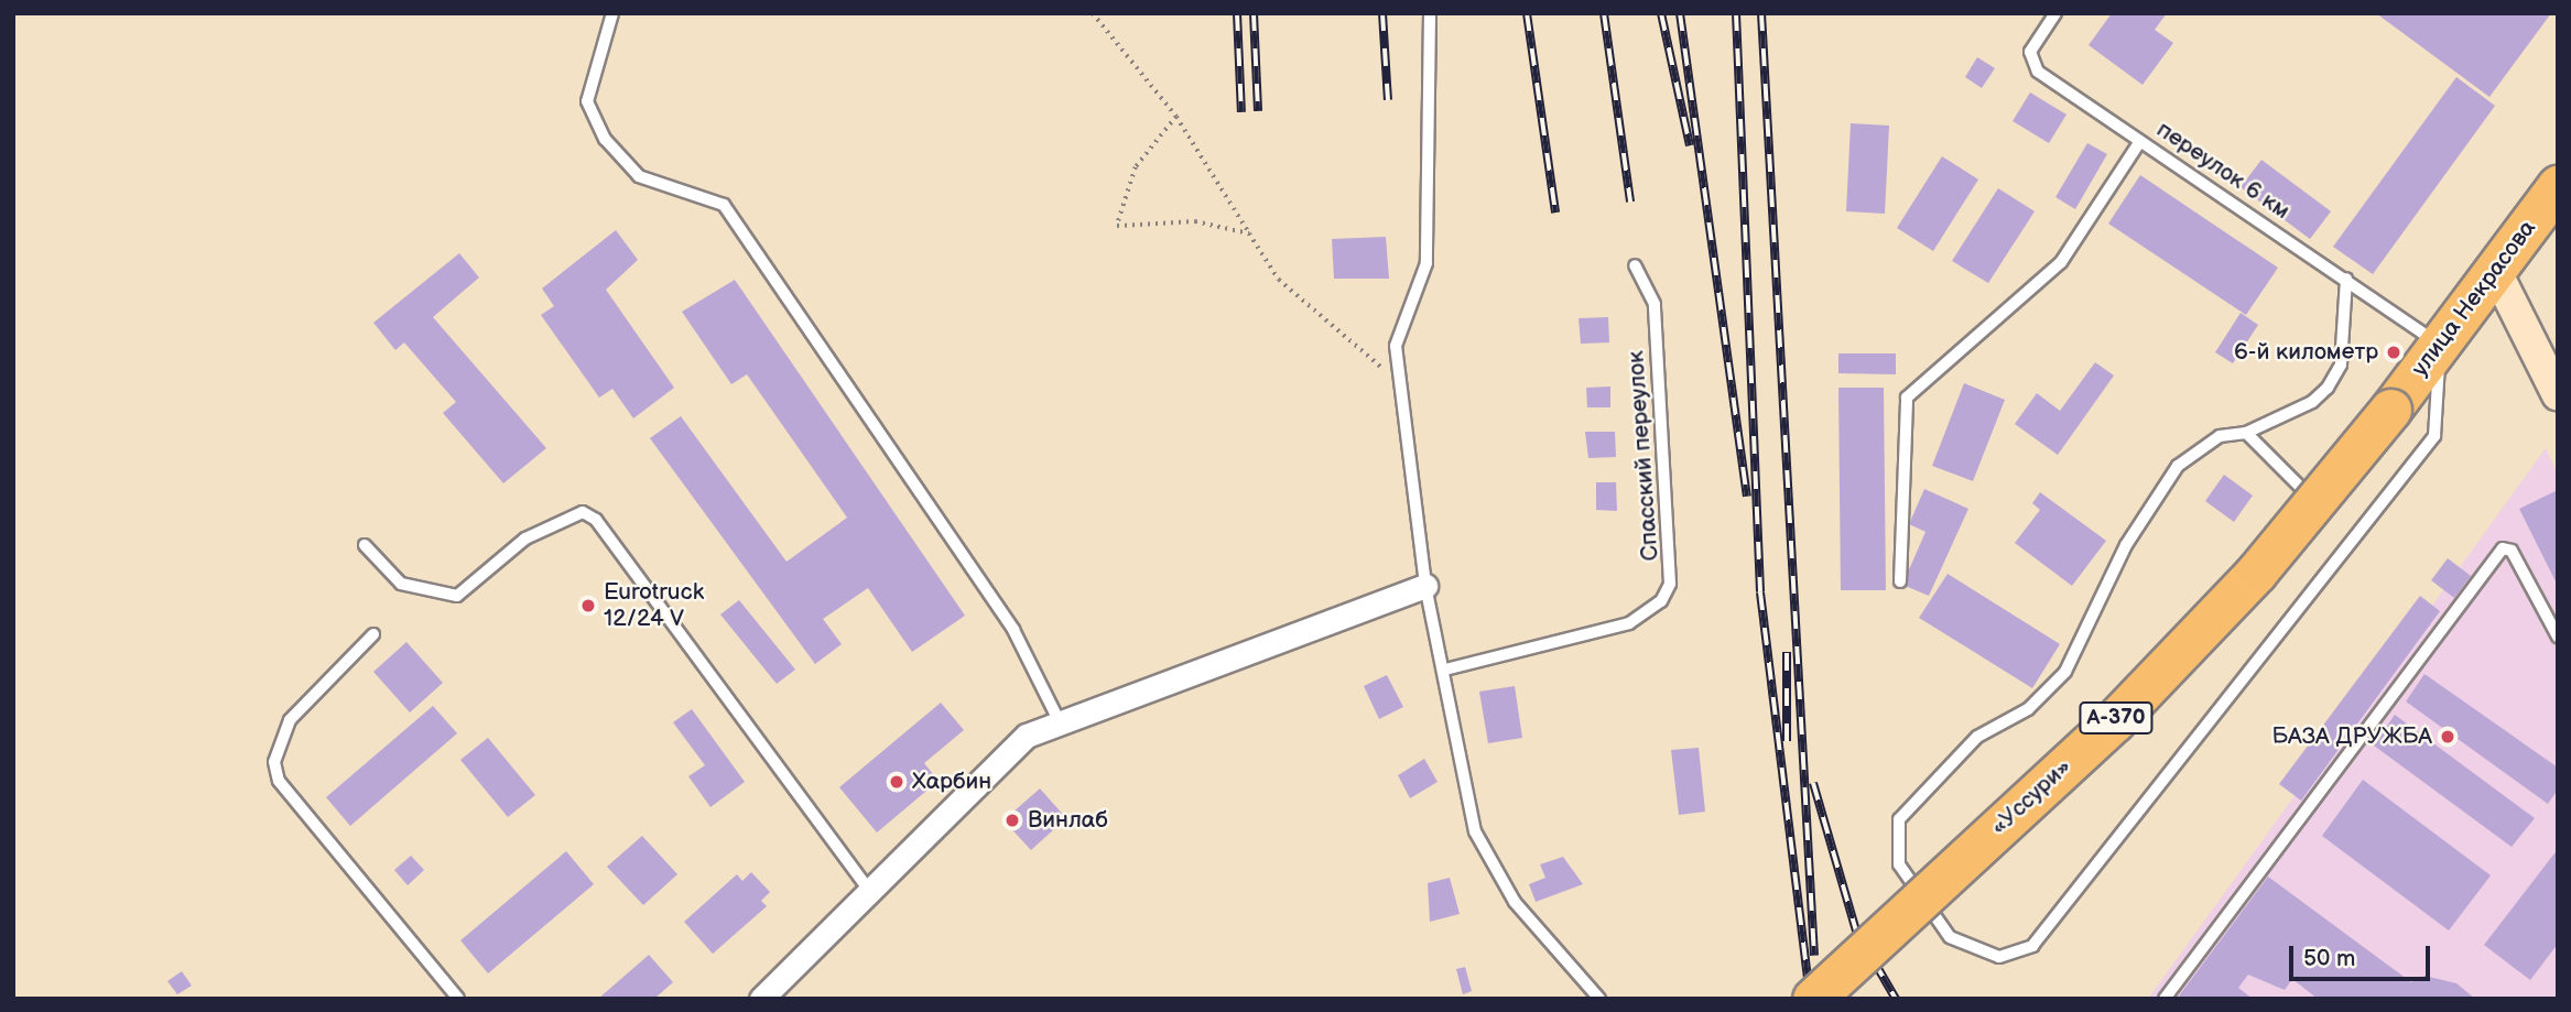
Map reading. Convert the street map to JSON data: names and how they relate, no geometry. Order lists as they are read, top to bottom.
{
  "streets": {
    "highway": ["улица Некрасова", "А-370", "«Уссури»"],
    "lane": ["переулок 6 км", "Спасский переулок"]
  },
  "crossings": [
    ["переулок 6 км", "улица Некрасова"],
    ["улица Некрасова", "«Уссури»"]
  ],
  "places": [
    "6-й километр",
    "Eurotruck 12/24 V",
    "БАЗА ДРУЖБА",
    "Харбин",
    "Винлаб"
  ],
  "scale_bar": "50 m"
}
